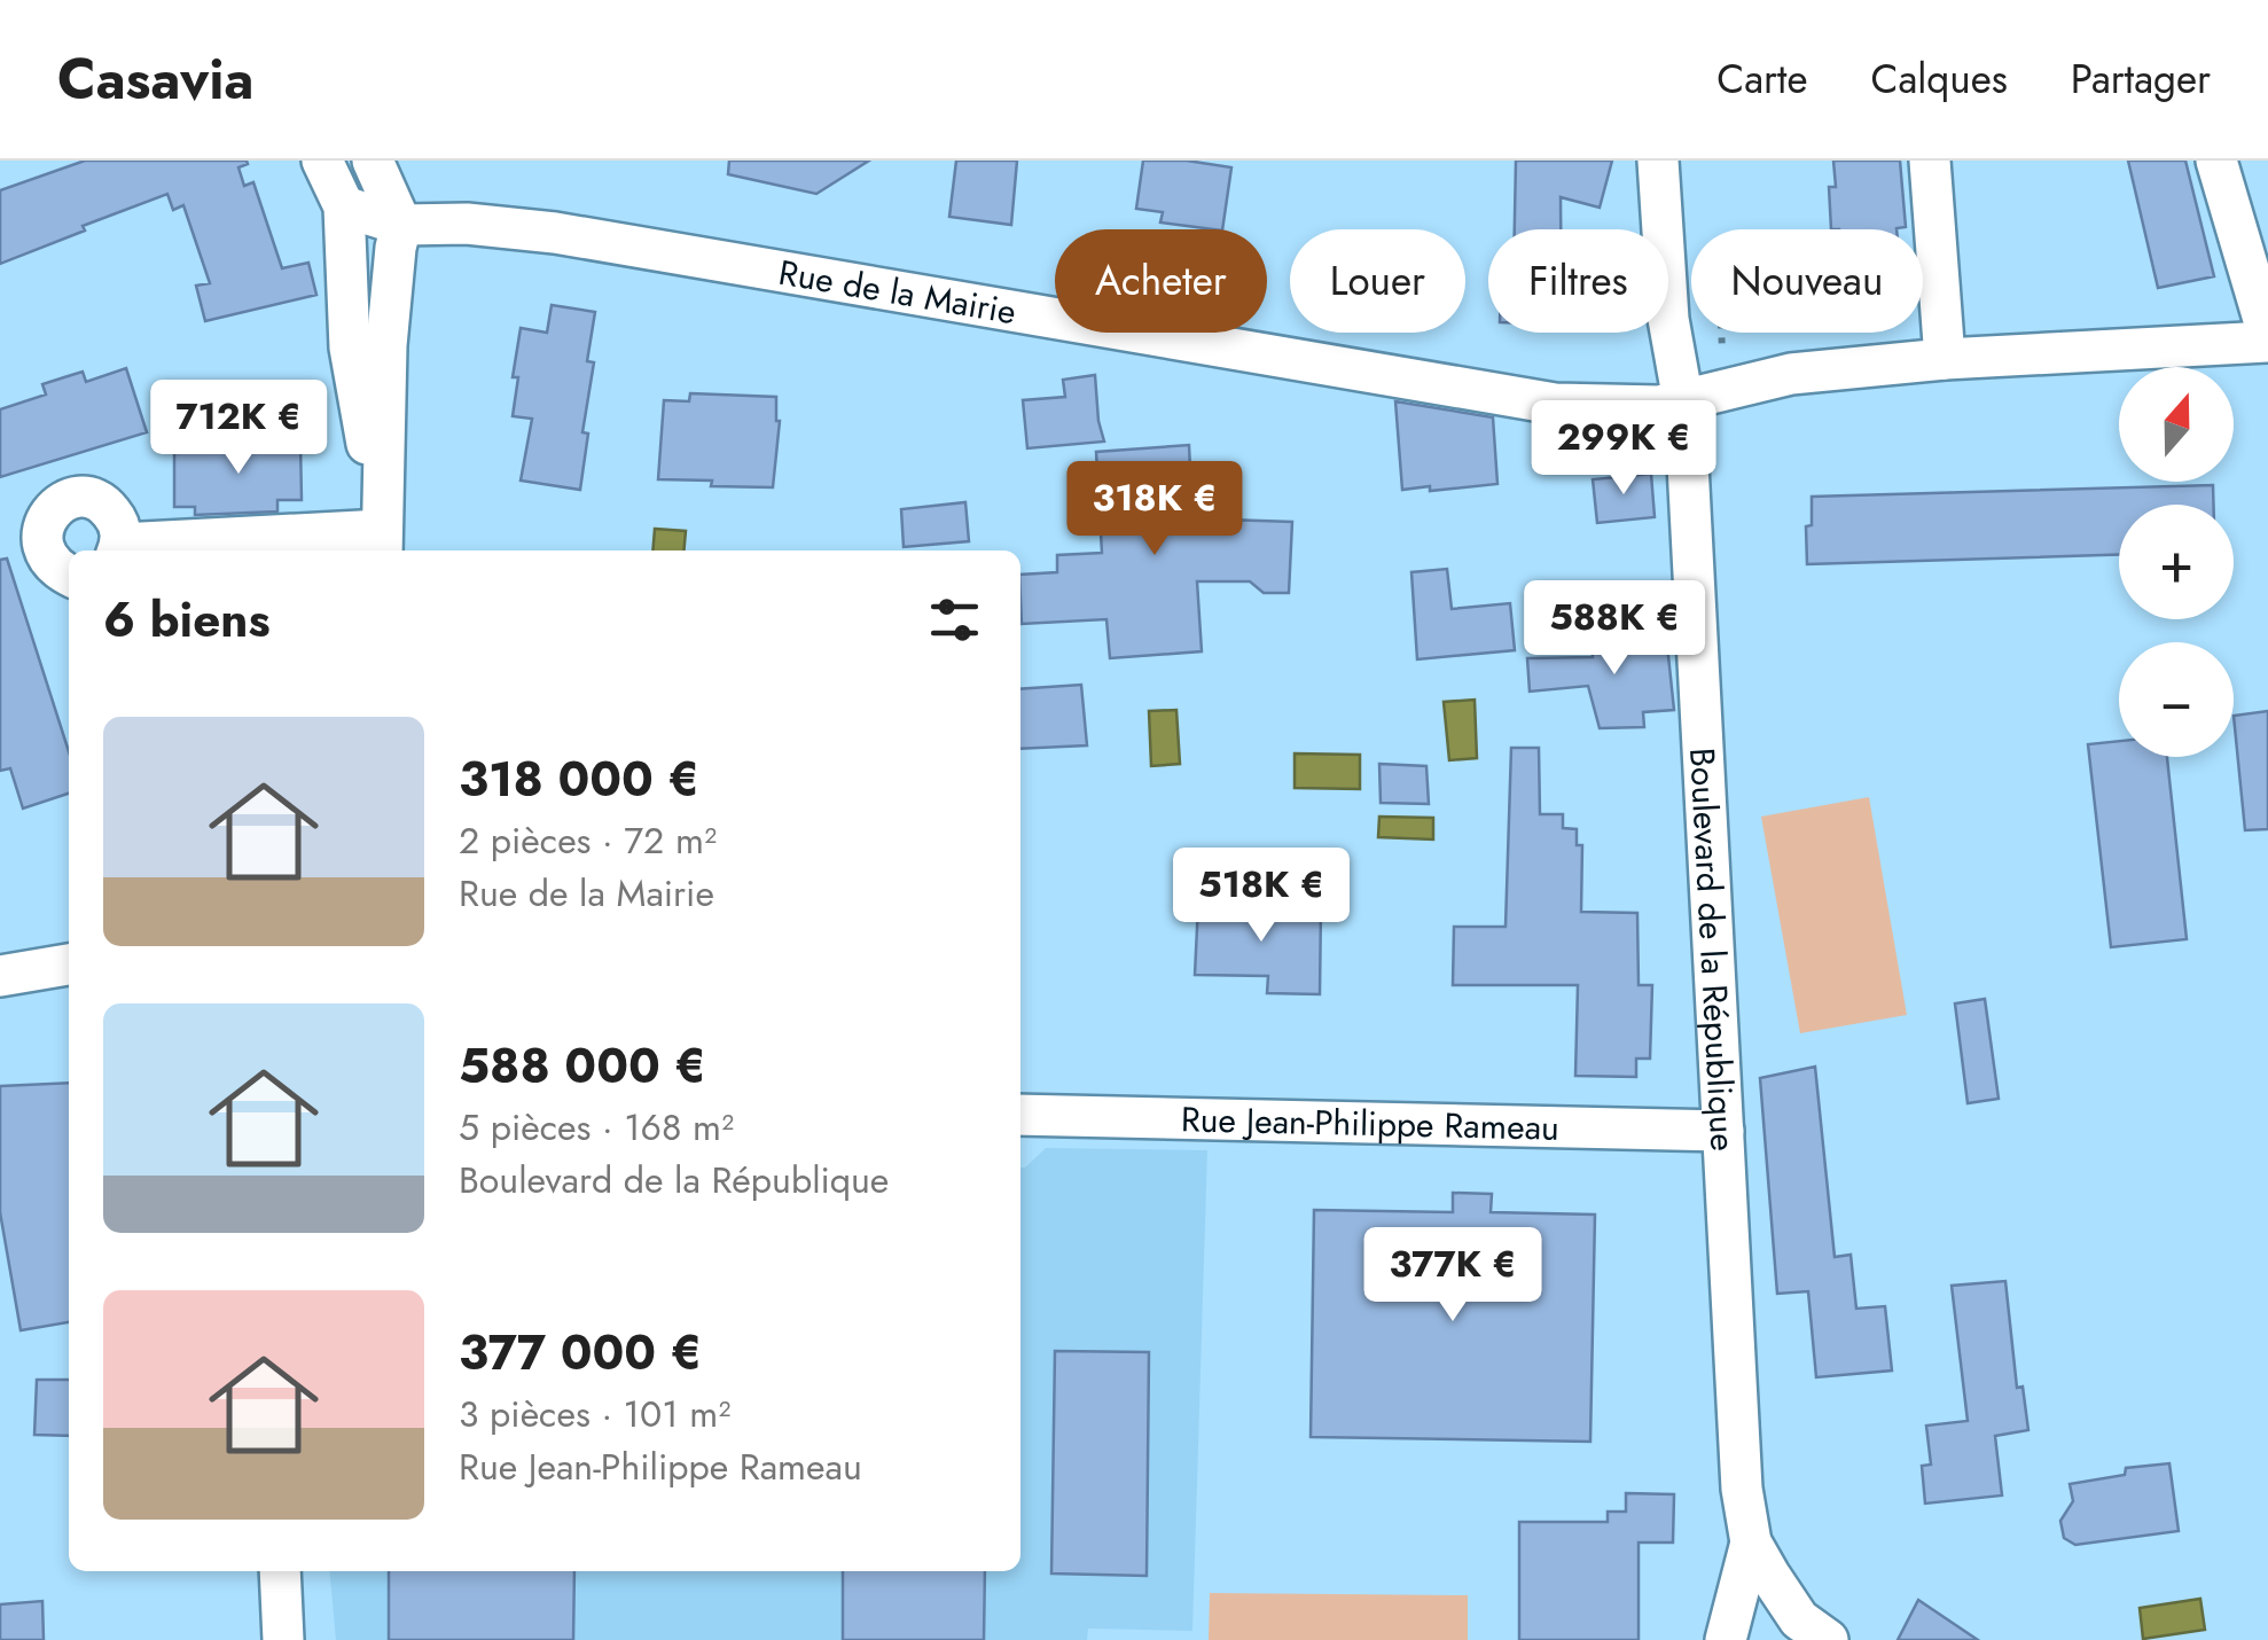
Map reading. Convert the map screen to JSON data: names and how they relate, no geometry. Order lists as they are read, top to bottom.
{
  "streets": {
    "street": ["Rue de la Mairie", "Boulevard de la République", "Rue Jean-Philippe Rameau"]
  },
  "crossings": [
    ["Rue de la Mairie", "Boulevard de la République"],
    ["Boulevard de la République", "Rue Jean-Philippe Rameau"]
  ],
  "north": "top",
  "page": {
    "header": "Casavia",
    "nav": ["Carte", "Calques", "Partager"],
    "chip": [
      "Acheter",
      "Louer",
      "Filtres",
      "Nouveau"
    ],
    "map_buttons": ["+", "−"],
    "price": [
      "712K €",
      "299K €",
      "318K €",
      "588K €",
      "518K €",
      "377K €"
    ],
    "heading": "6 biens",
    "list": [
      {
        "name": "318 000 €",
        "note": "2 pièces · 72 m² · Rue de la Mairie"
      },
      {
        "name": "588 000 €",
        "note": "5 pièces · 168 m² · Boulevard de la République"
      },
      {
        "name": "377 000 €",
        "note": "3 pièces · 101 m² · Rue Jean-Philippe Rameau"
      }
    ]
  }
}
